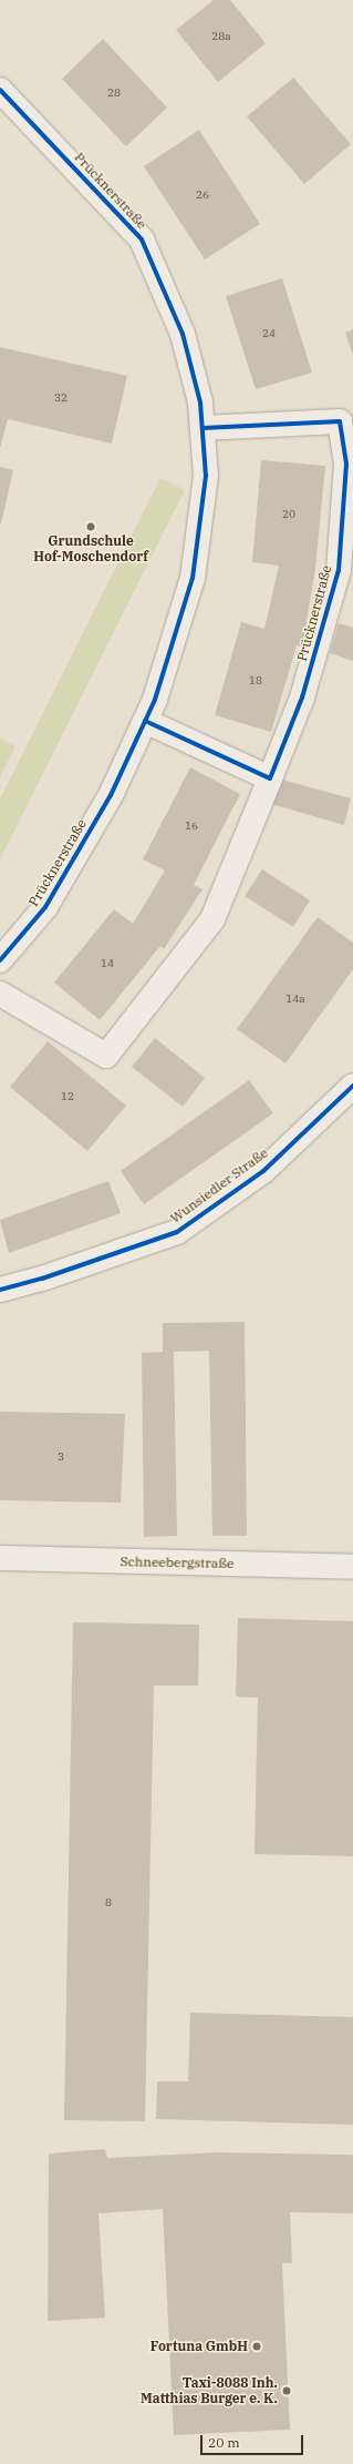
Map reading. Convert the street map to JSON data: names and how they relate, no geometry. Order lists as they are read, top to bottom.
{
  "streets": {
    "street": ["Prücknerstraße", "Wunsiedler Straße", "Schneebergstraße"]
  },
  "places": ["Grundschule Hof-Moschendorf", "Fortuna GmbH", "Taxi-8088 Inh. Matthias Burger e. K."],
  "house_numbers": [
    "28a",
    "28",
    "26",
    "24",
    "32",
    "20",
    "18",
    "16",
    "14",
    "14a",
    "12",
    "3",
    "8"
  ],
  "scale_bar": "20 m"
}
